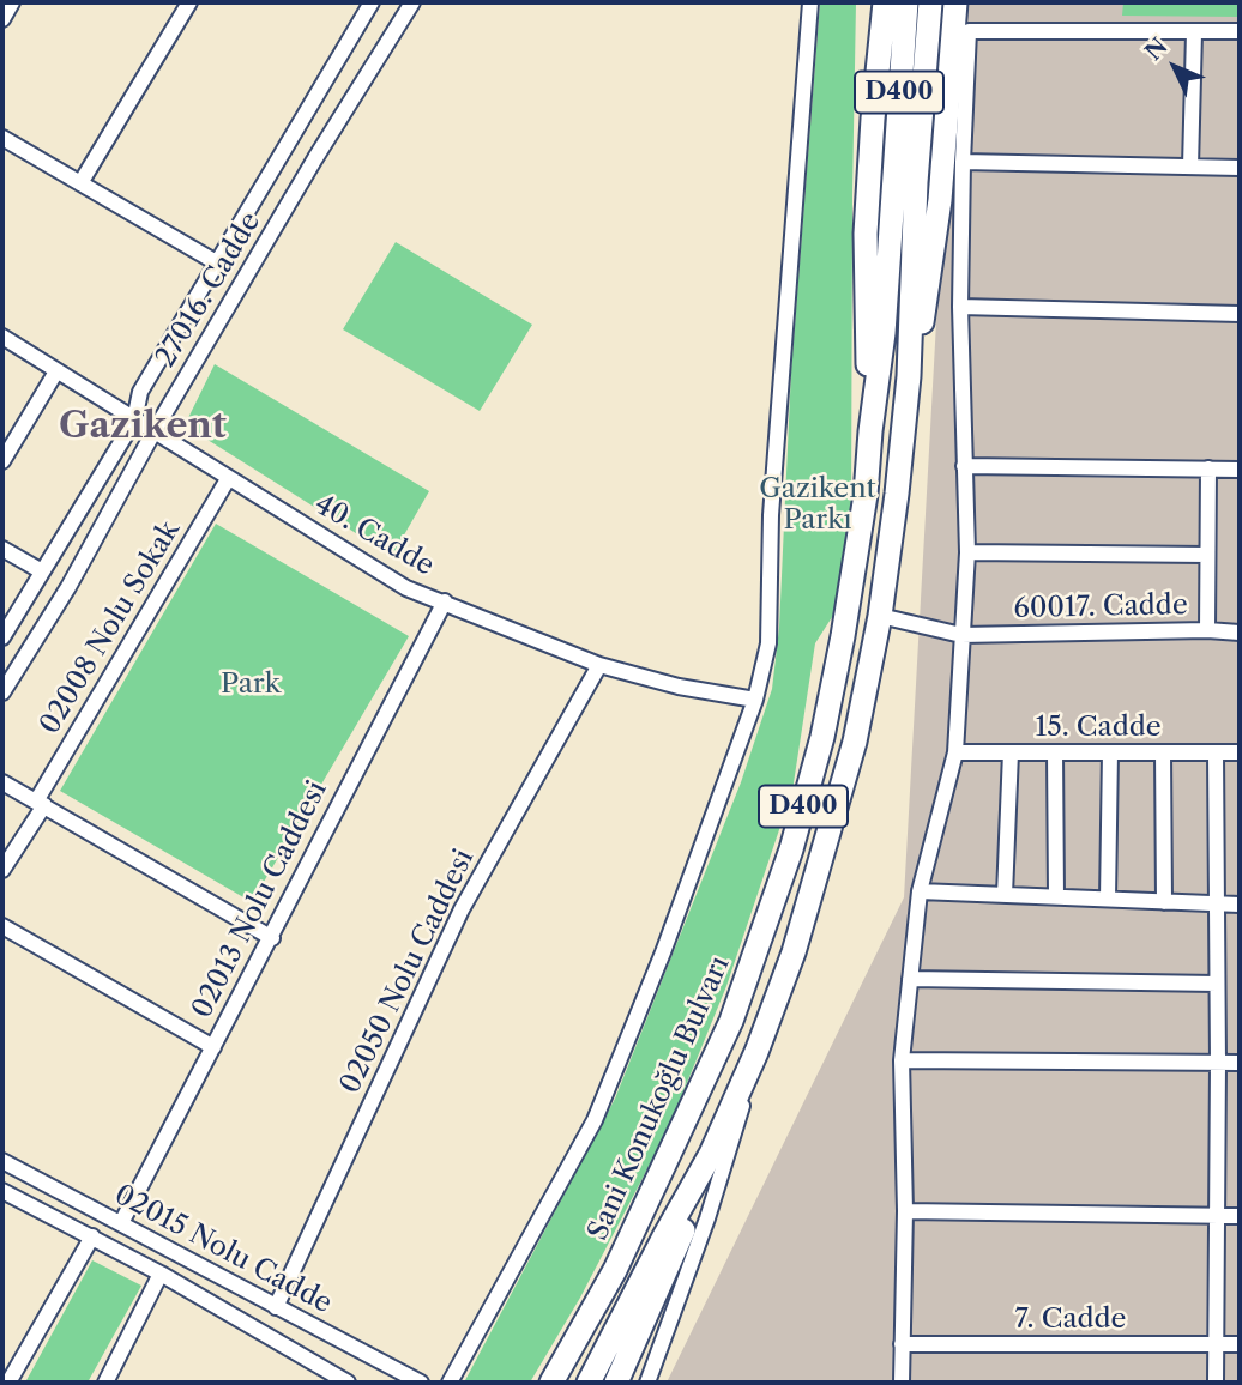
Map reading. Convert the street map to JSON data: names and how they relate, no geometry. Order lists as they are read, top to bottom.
{
  "streets": {
    "highway": ["D400", "Sani Konukoğlu Bulvarı"],
    "street": [
      "27016. Cadde",
      "40. Cadde",
      "60017. Cadde",
      "02008 Nolu Sokak",
      "15. Cadde",
      "02013 Nolu Caddesi",
      "02050 Nolu Caddesi",
      "02015 Nolu Cadde",
      "7. Cadde"
    ]
  },
  "crossings": [
    ["D400", "60017. Cadde"],
    ["D400", "Sani Konukoğlu Bulvarı"],
    ["27016. Cadde", "40. Cadde"],
    ["40. Cadde", "02008 Nolu Sokak"],
    ["40. Cadde", "02013 Nolu Caddesi"],
    ["40. Cadde", "02050 Nolu Caddesi"],
    ["02013 Nolu Caddesi", "02015 Nolu Cadde"],
    ["02050 Nolu Caddesi", "02015 Nolu Cadde"]
  ],
  "districts": ["Gazikent"],
  "parks": ["Gazikent Parkı", "Park"],
  "north": "top left"
}
